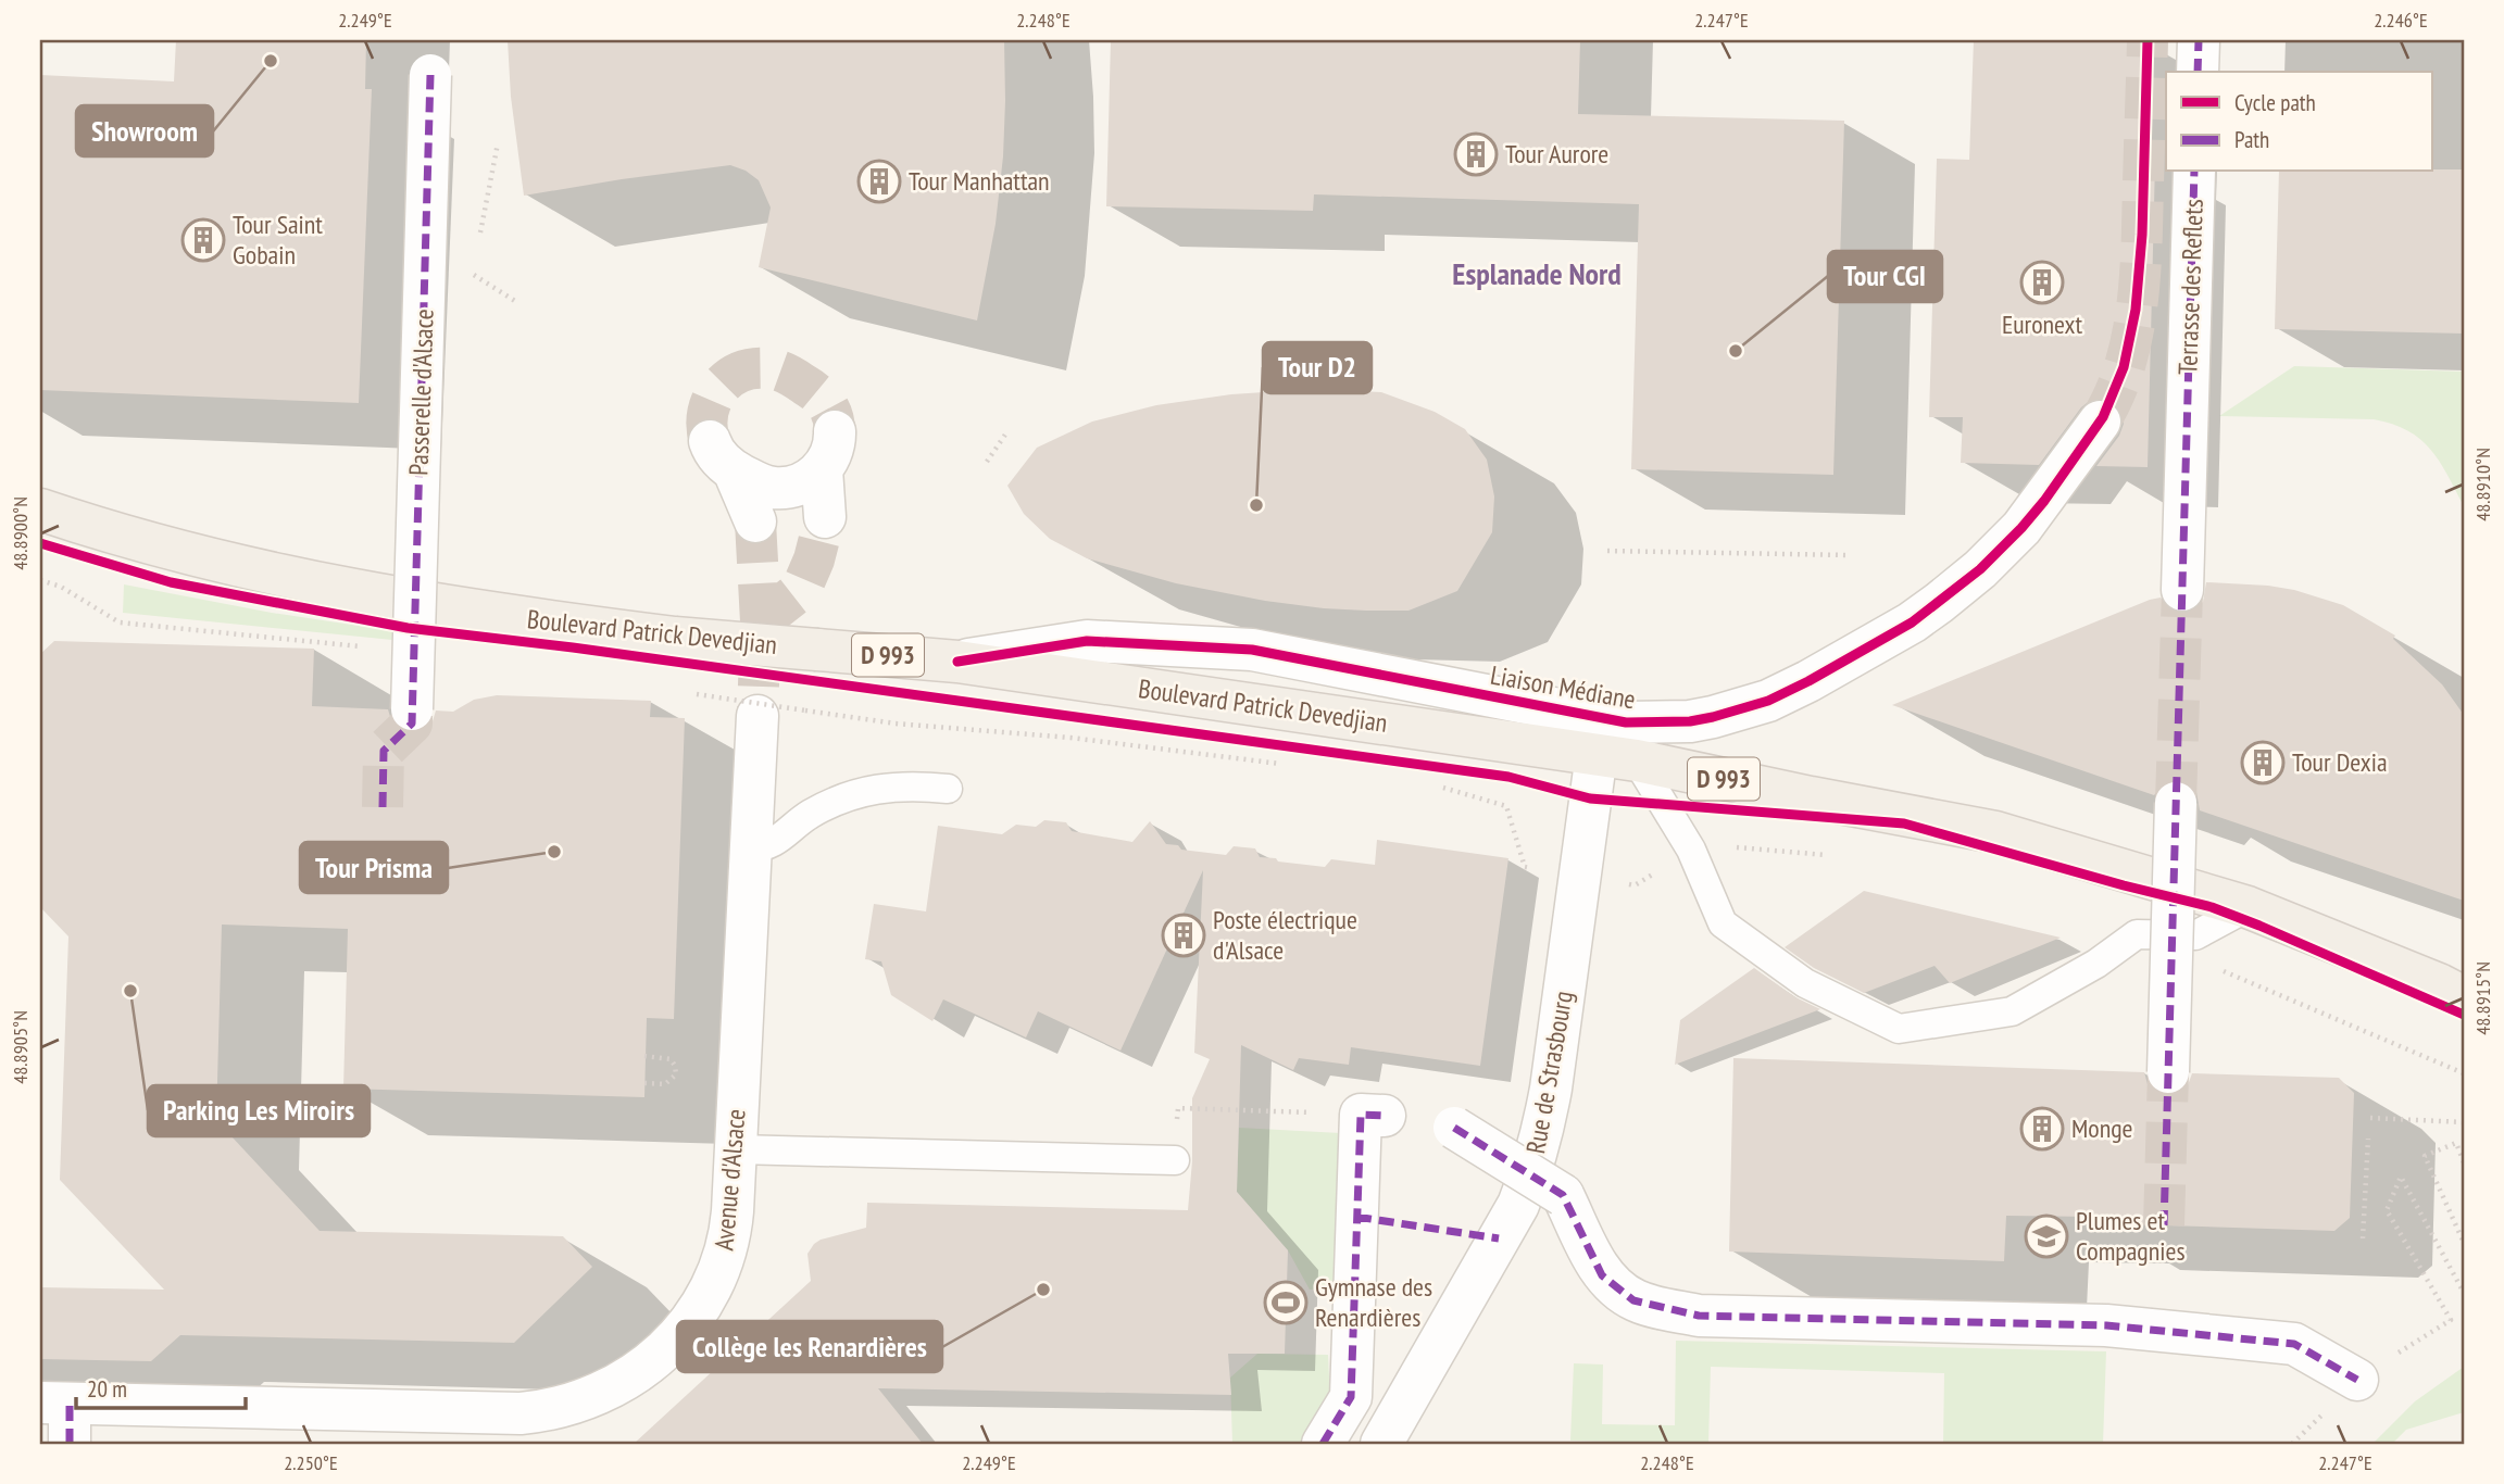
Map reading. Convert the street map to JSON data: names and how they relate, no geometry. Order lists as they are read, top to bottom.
{
  "streets": {
    "main road": ["Boulevard Patrick Devedjian", "D 993"],
    "street": [
      "Terrasse des Reflets",
      "Passerelle d'Alsace",
      "Liaison Médiane",
      "Rue de Strasbourg",
      "Avenue d'Alsace"
    ]
  },
  "crossings": [
    ["Boulevard Patrick Devedjian", "Liaison Médiane"],
    ["Boulevard Patrick Devedjian", "Rue de Strasbourg"]
  ],
  "districts": ["Esplanade Nord"],
  "places": {
    "other": [
      "Showroom",
      "Tour CGI",
      "Tour D2",
      "Tour Prisma",
      "Parking Les Miroirs",
      "Collège les Renardières"
    ],
    "building": [
      "Tour Aurore",
      "Tour Manhattan",
      "Tour Saint Gobain",
      "Euronext",
      "Tour Dexia",
      "Poste électrique d'Alsace",
      "Monge"
    ],
    "school or university": ["Plumes et Compagnies"],
    "sports": ["Gymnase des Renardières"]
  },
  "legend": ["Cycle path", "Path"],
  "scale_bar": "20 m",
  "coordinates": [
    "2.249°E",
    "2.248°E",
    "2.247°E",
    "2.246°E",
    "48.8910°N",
    "48.8900°N",
    "48.8915°N",
    "48.8905°N",
    "2.250°E"
  ]
}
